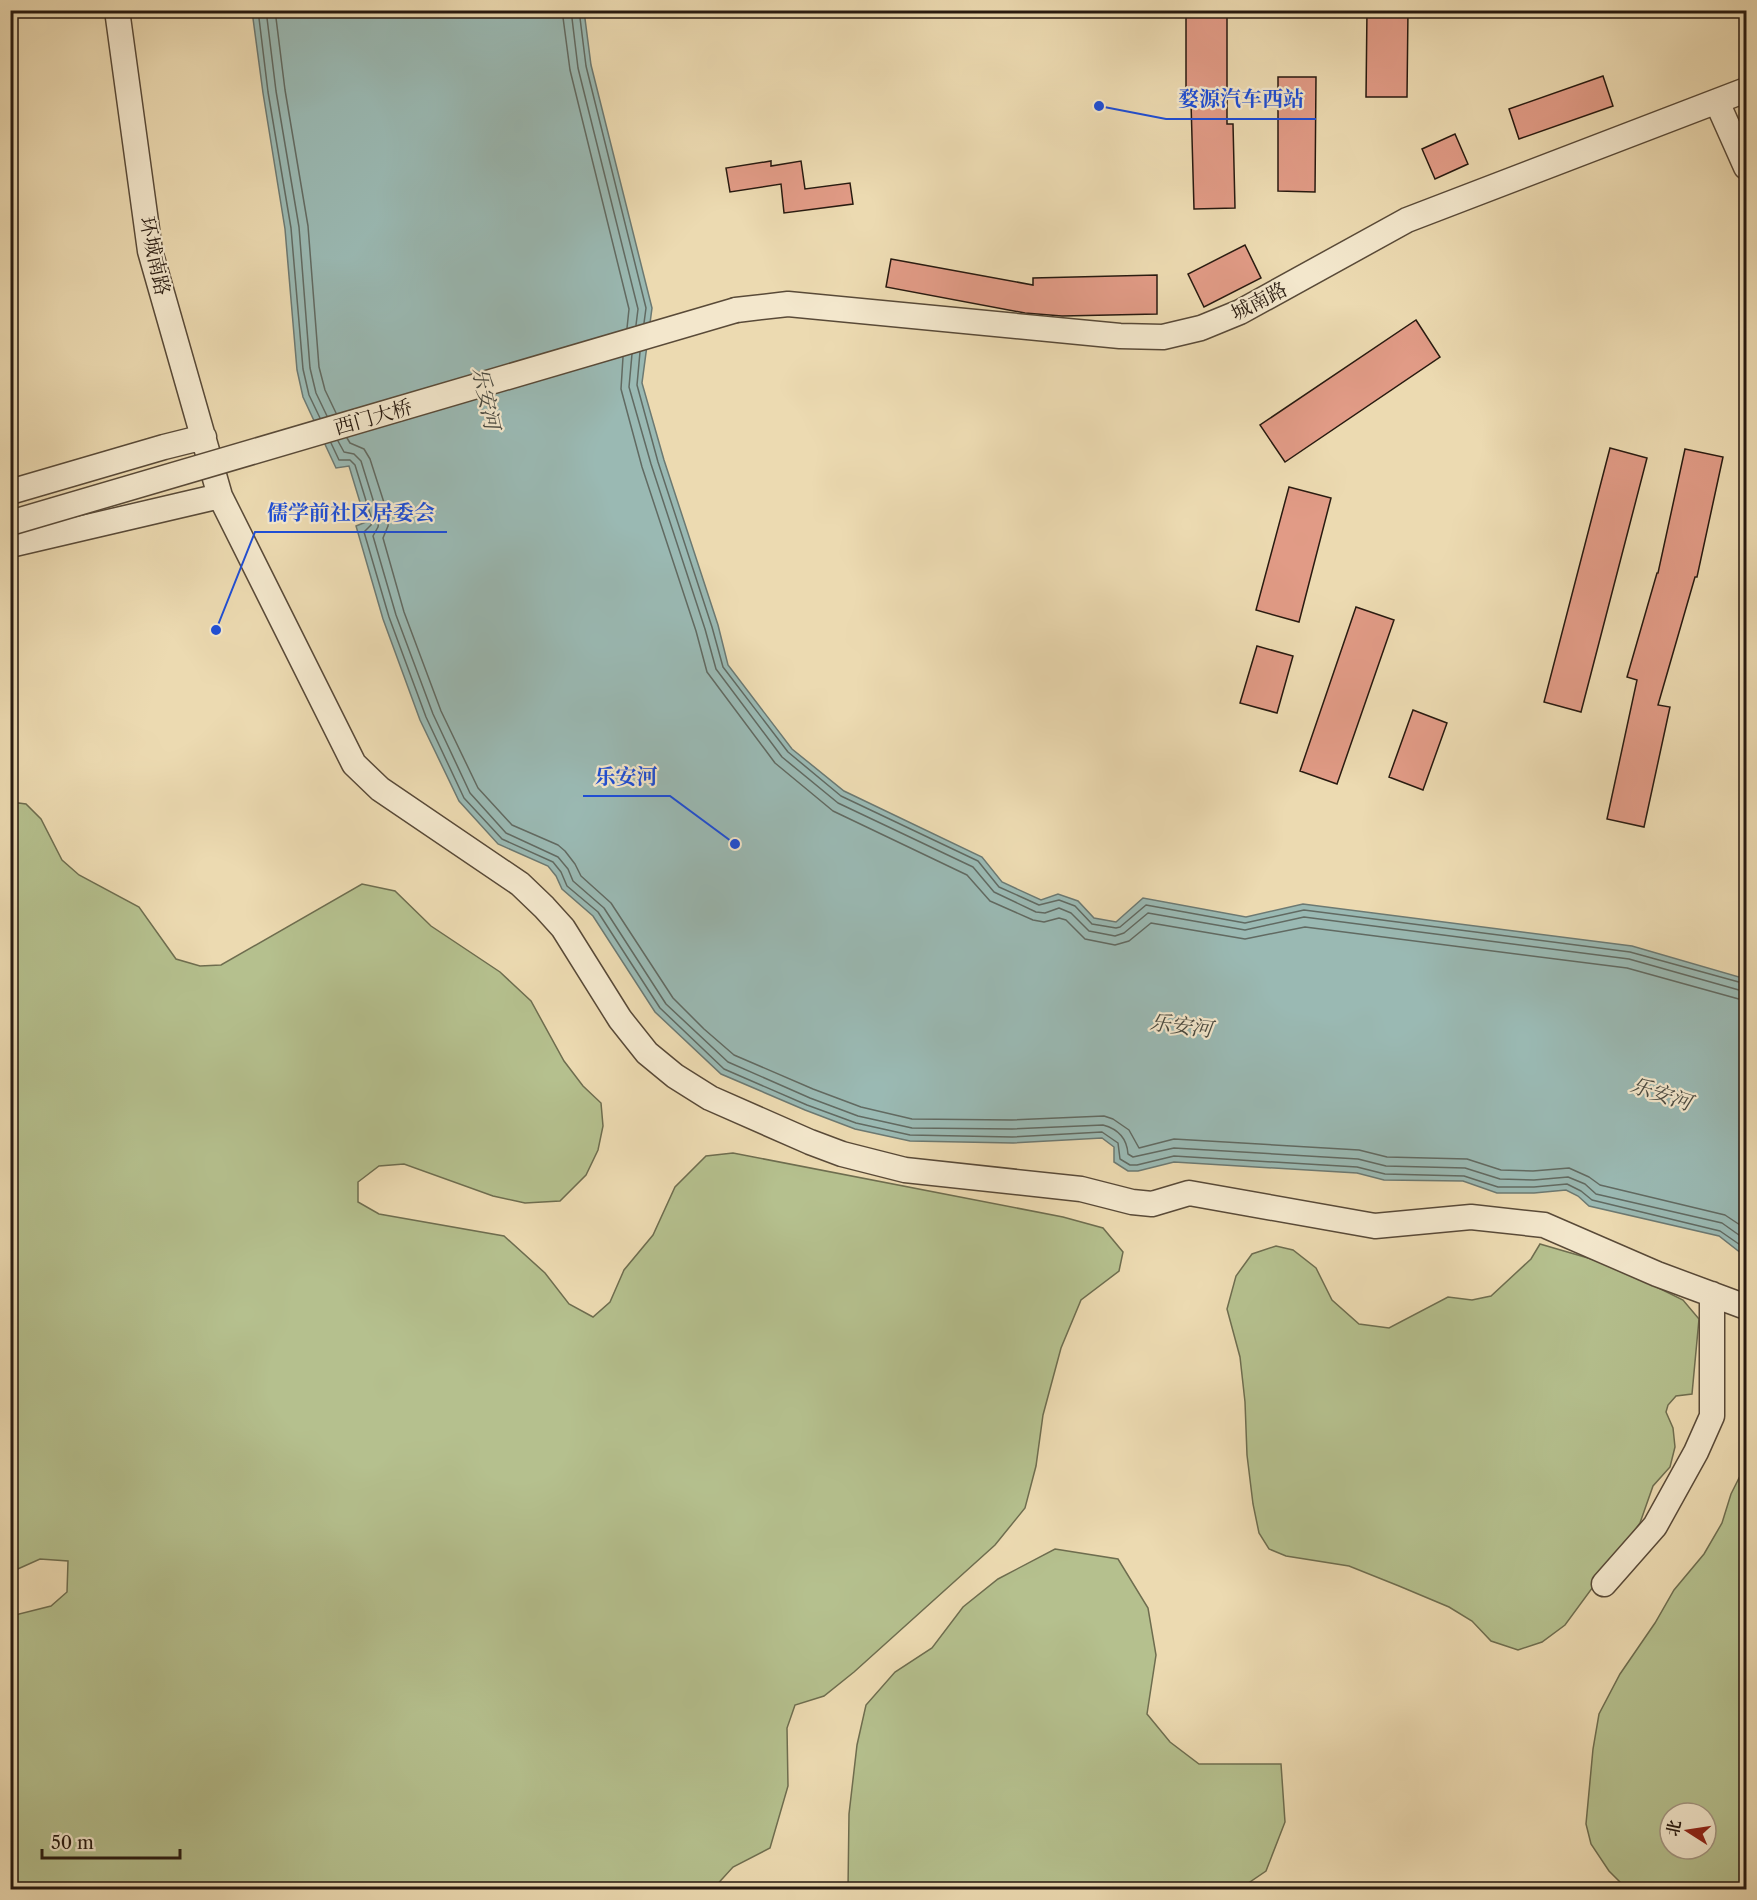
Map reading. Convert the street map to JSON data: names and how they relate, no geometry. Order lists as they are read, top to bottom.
{
  "streets": {
    "street": ["环城南路", "城南路", "西门大桥"]
  },
  "crossings": [
    ["城南路", "西门大桥"]
  ],
  "water": ["乐安河"],
  "places": ["婺源汽车西站", "儒学前社区居委会", "乐安河"],
  "scale_bar": "50 m",
  "north": "left"
}
